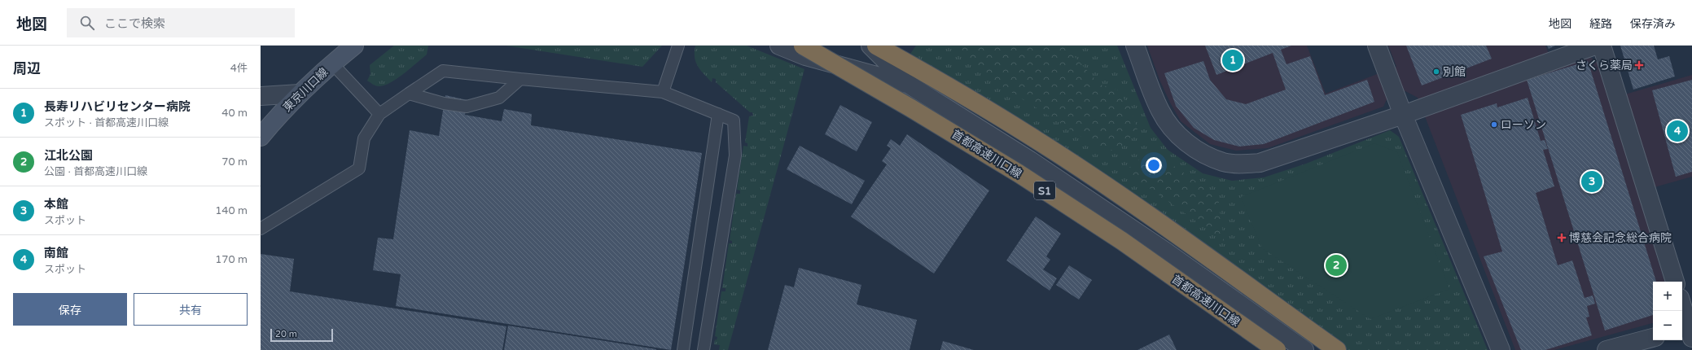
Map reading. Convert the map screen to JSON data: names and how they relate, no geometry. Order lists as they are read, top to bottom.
{
  "streets": {
    "highway": ["首都高速川口線", "S1"],
    "main road": ["東京川口線"]
  },
  "places": {
    "health": ["さくら薬局", "博慈会記念総合病院"],
    "other": ["別館", "ローソン"]
  },
  "scale_bar": "20 m",
  "page": {
    "header": "地図",
    "search": "ここで検索",
    "nav": ["地図", "経路", "保存済み"],
    "heading": ["周辺", "4件"],
    "pins": [
      "1",
      "4",
      "3",
      "2"
    ],
    "list": [
      {
        "mark": "1",
        "name": "長寿リハビリセンター病院",
        "note": "スポット · 首都高速川口線",
        "value": "40 m"
      },
      {
        "mark": "2",
        "name": "江北公園",
        "note": "公園 · 首都高速川口線",
        "value": "70 m"
      },
      {
        "mark": "3",
        "name": "本館",
        "note": "スポット",
        "value": "140 m"
      },
      {
        "mark": "4",
        "name": "南館",
        "note": "スポット",
        "value": "170 m"
      }
    ],
    "map_buttons": ["+", "−"],
    "buttons": ["保存", "共有"],
    "scale": "20 m"
  }
}
